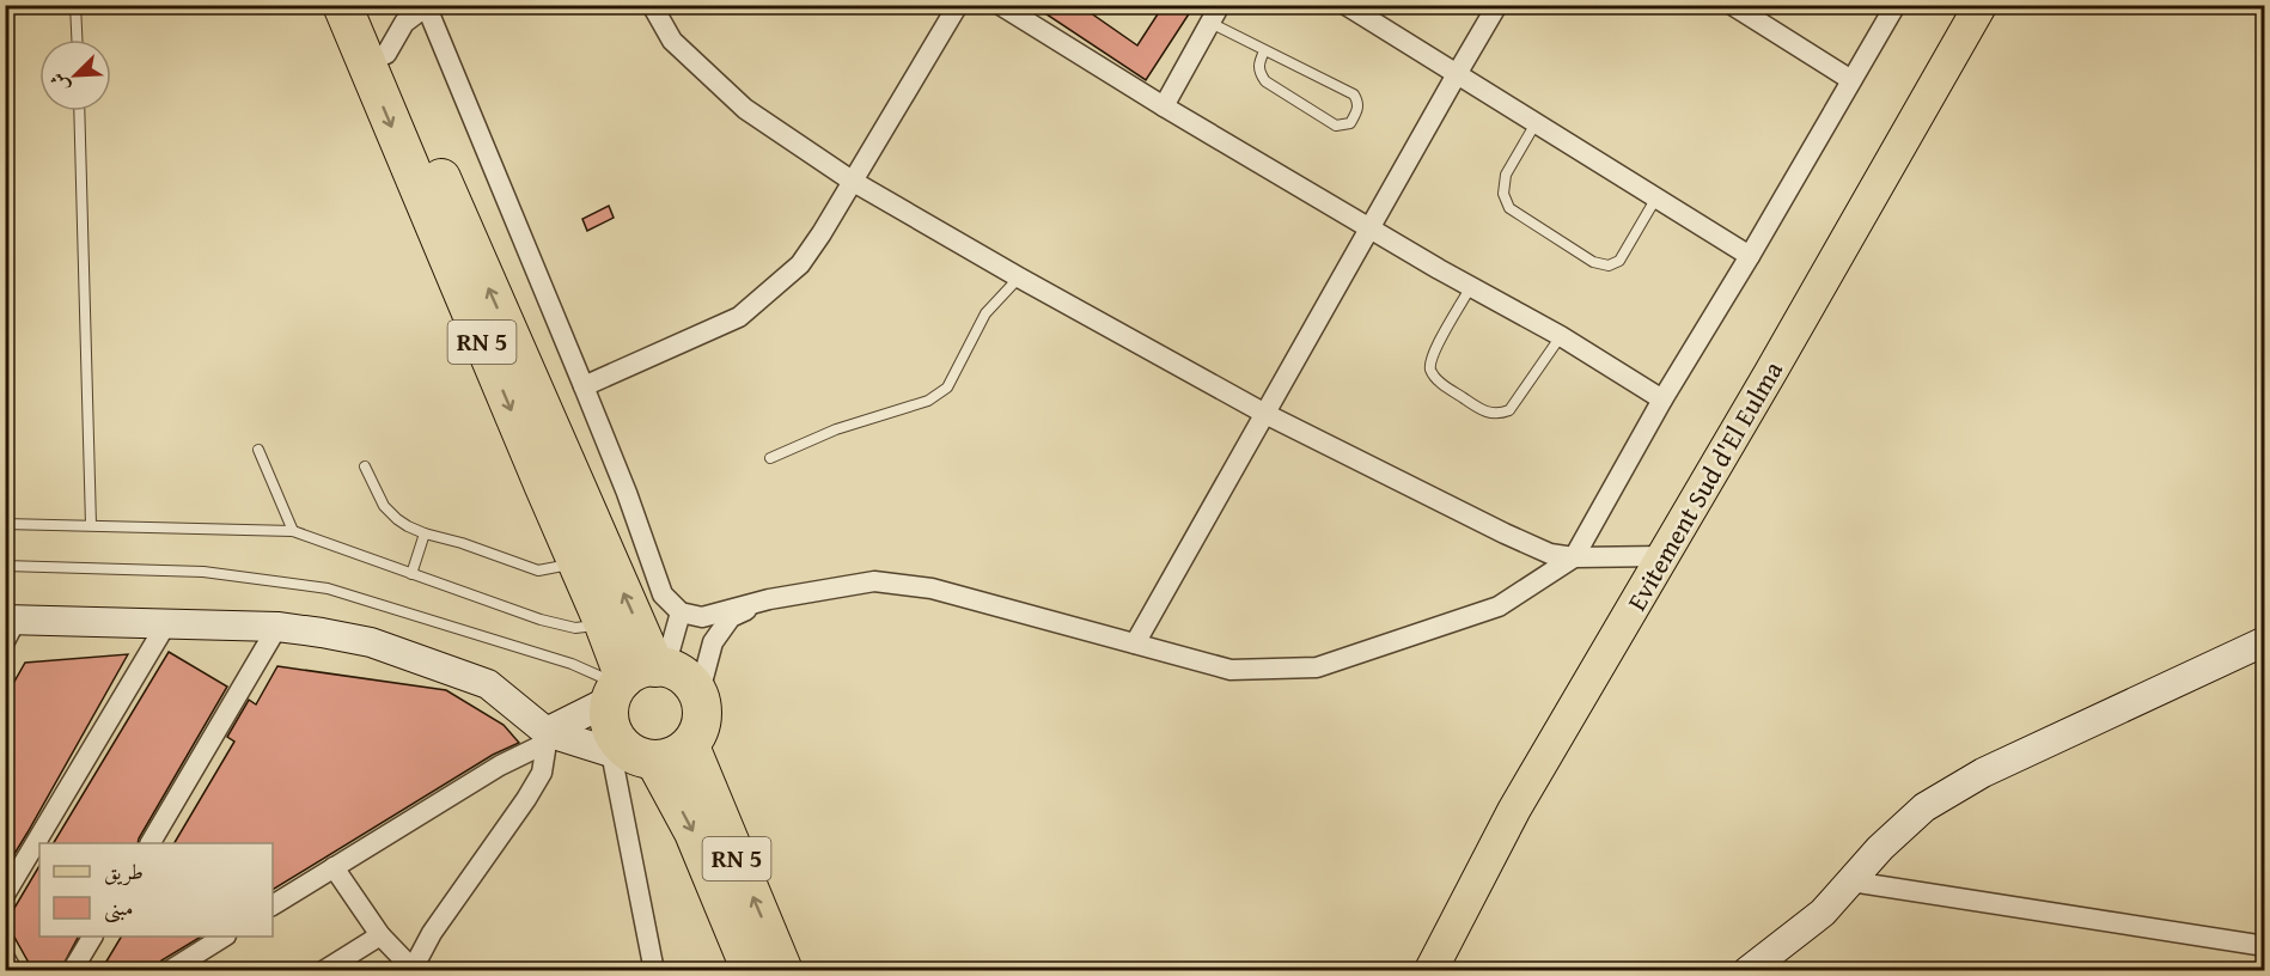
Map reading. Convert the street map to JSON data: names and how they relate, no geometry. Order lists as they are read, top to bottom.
{
  "streets": {
    "highway": ["RN 5"],
    "main road": ["Evitement Sud d'El Eulma"]
  },
  "legend": ["طريق", "مبنى"],
  "north": "bottom left"
}
